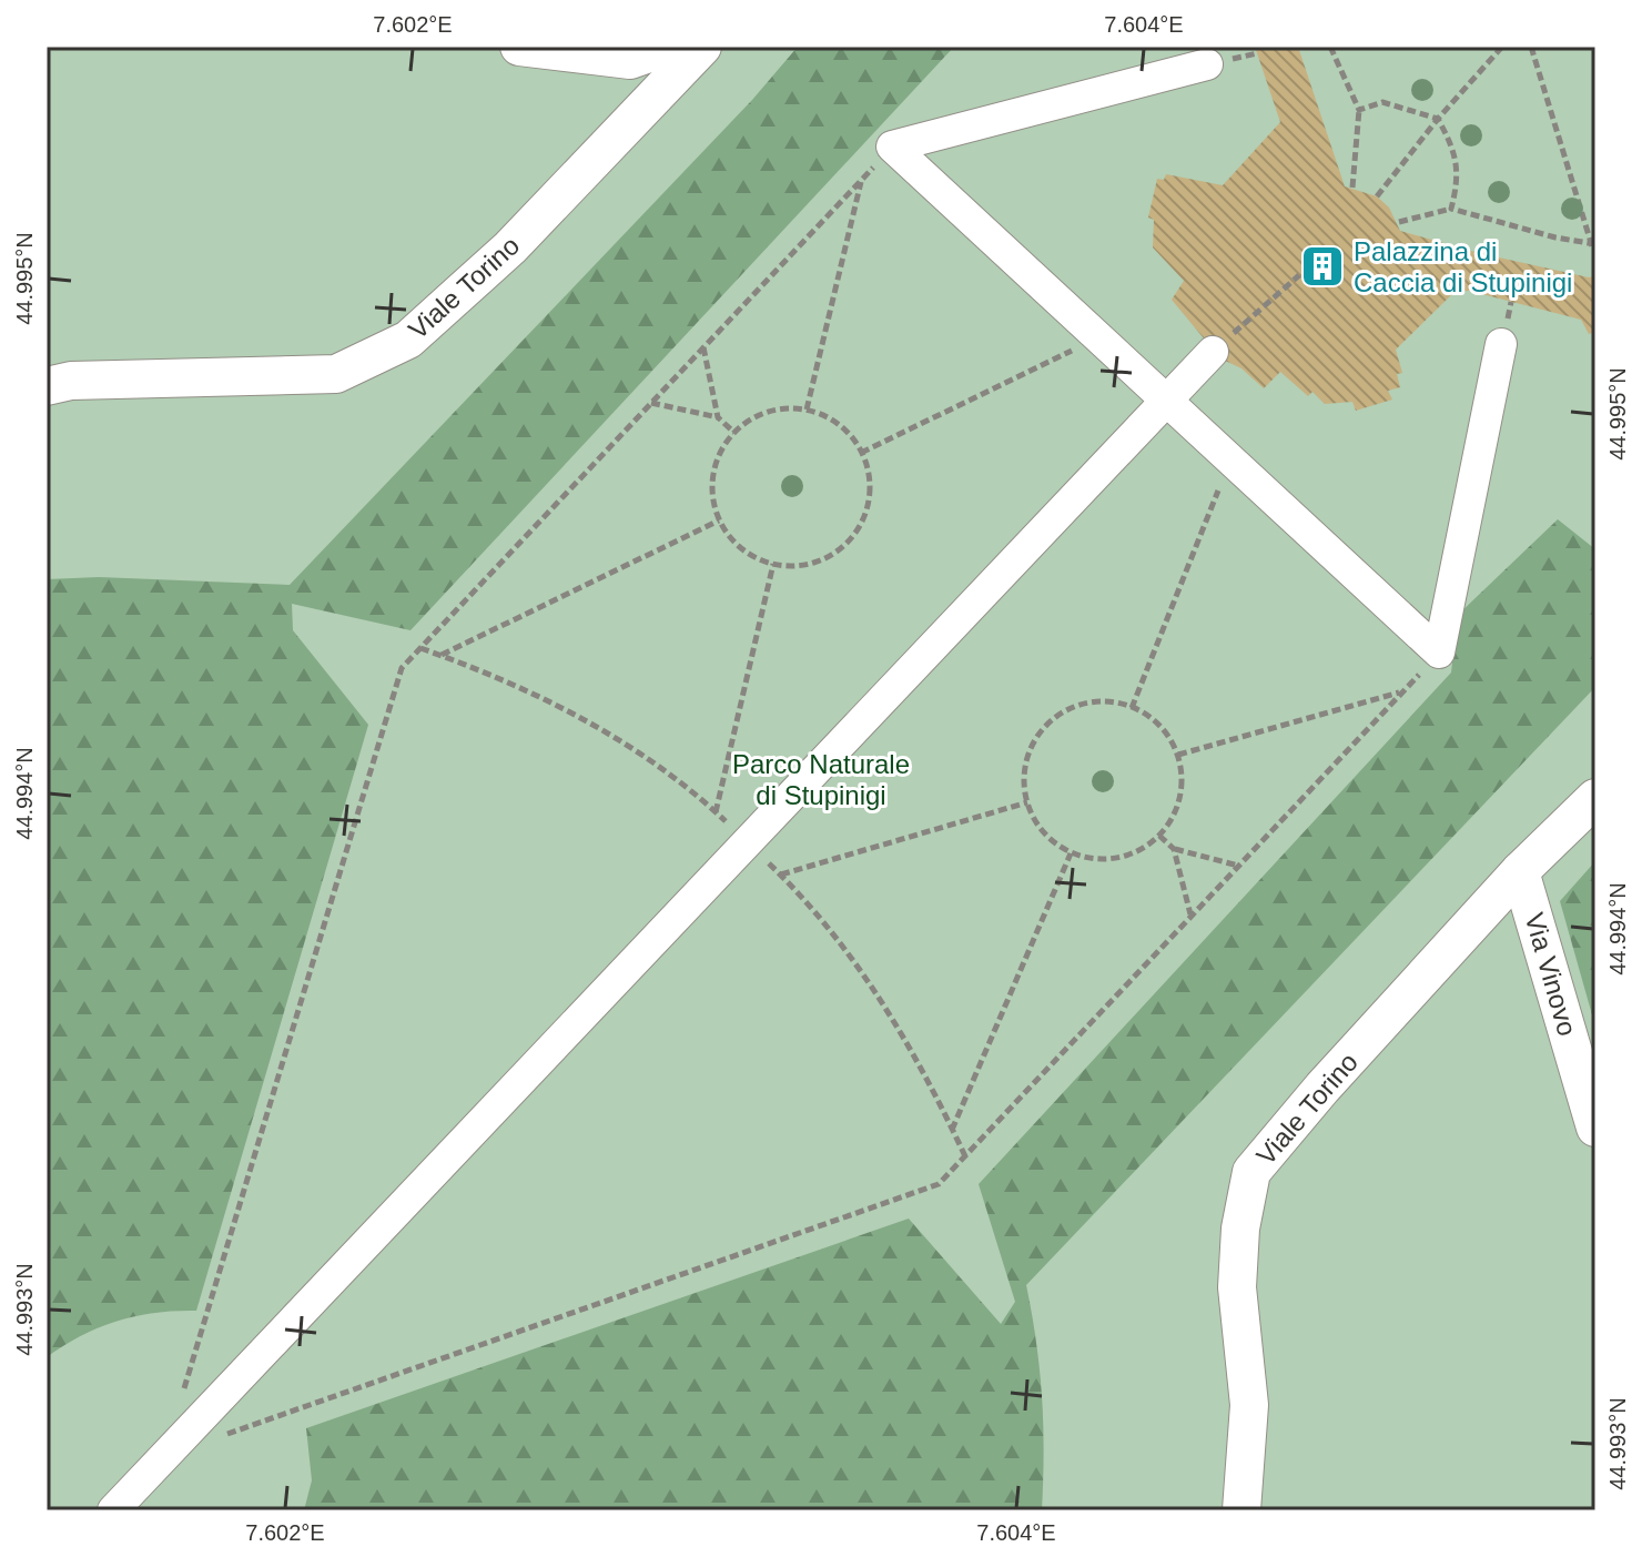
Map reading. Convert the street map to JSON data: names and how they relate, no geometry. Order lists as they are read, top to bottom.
{
  "streets": {
    "main road": ["Viale Torino", "Via Vinovo"]
  },
  "crossings": [
    ["Viale Torino", "Via Vinovo"]
  ],
  "parks": ["Parco Naturale di Stupinigi"],
  "places": {
    "building": ["Palazzina di Caccia di Stupinigi"]
  },
  "coordinates": [
    "7.602°E",
    "7.604°E",
    "44.995°N",
    "44.994°N",
    "44.993°N"
  ]
}
